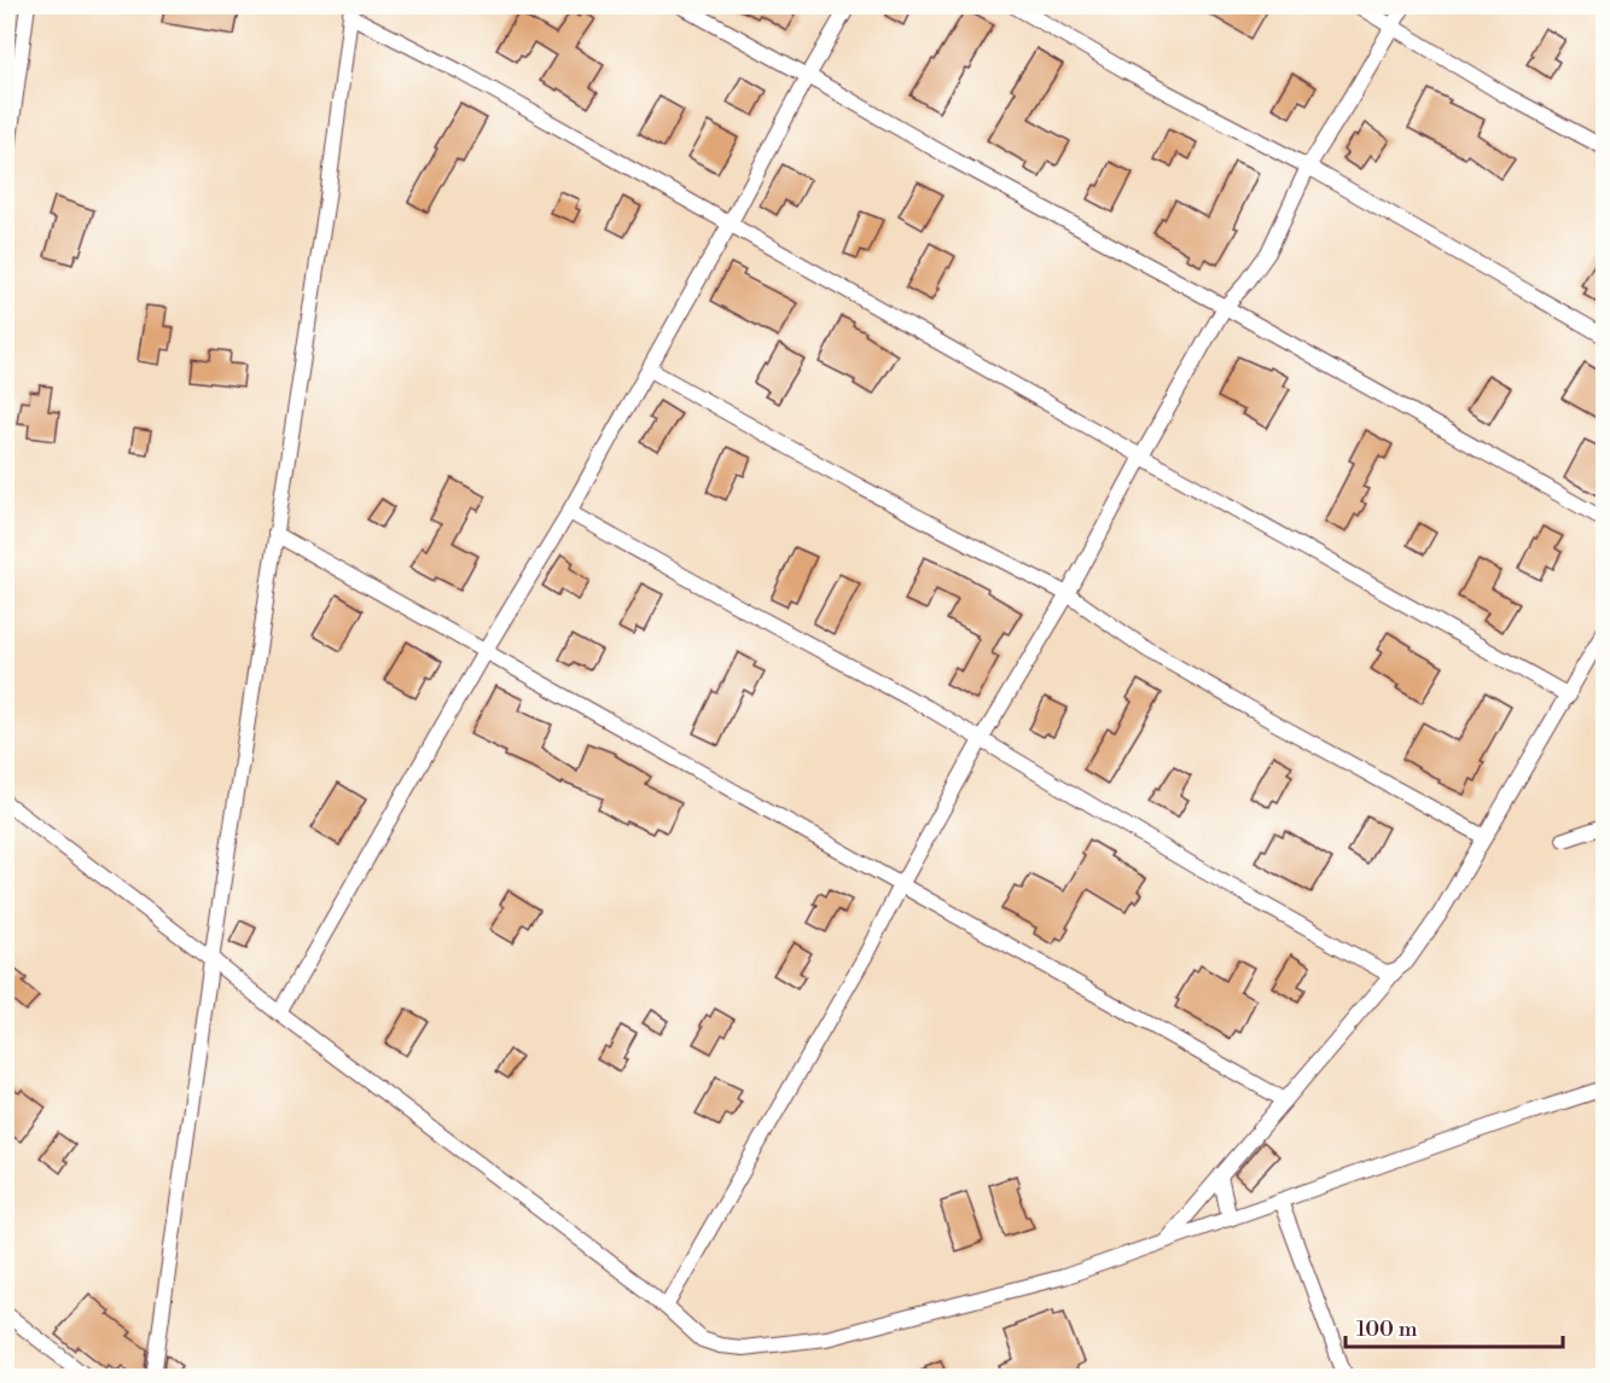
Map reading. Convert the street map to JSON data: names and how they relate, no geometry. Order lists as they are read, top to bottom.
{
  "scale_bar": "100 m"
}
